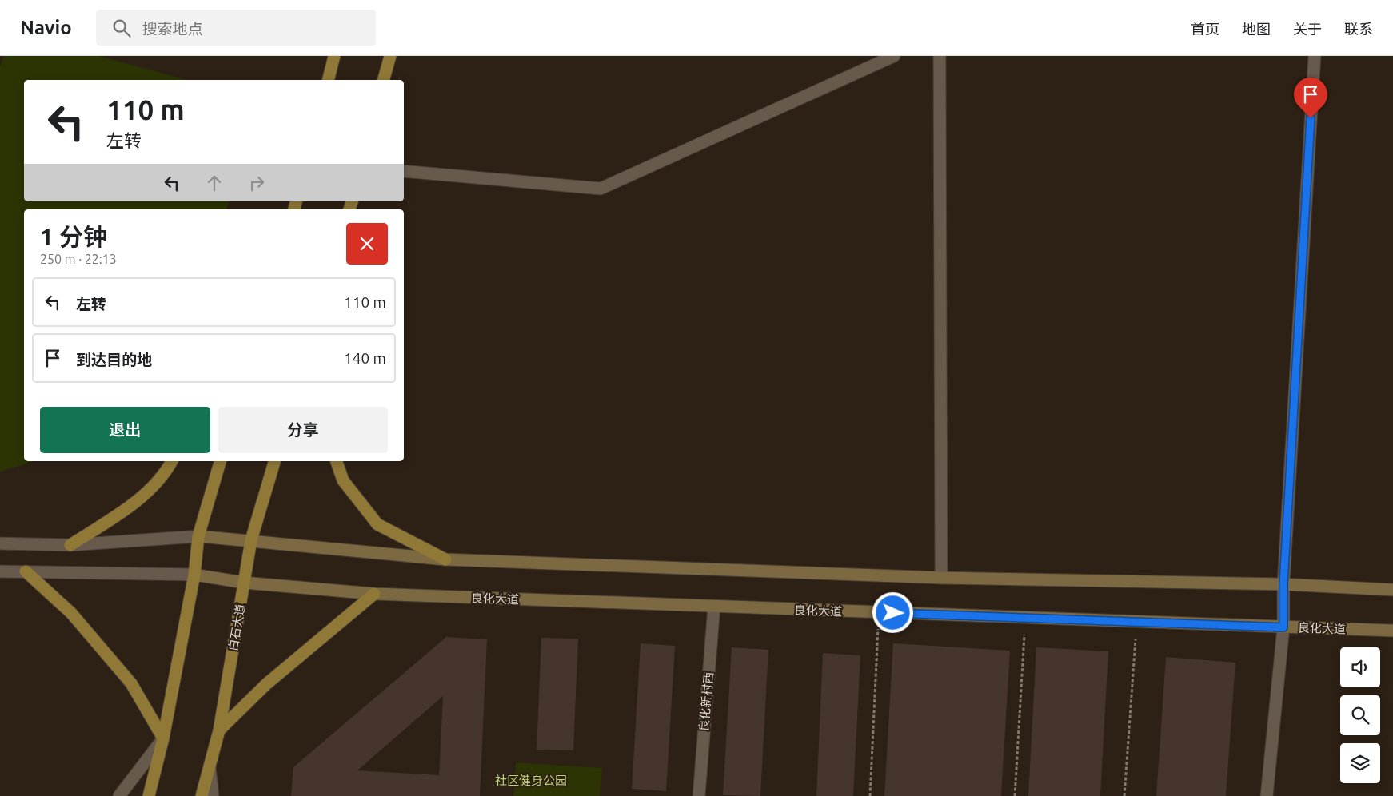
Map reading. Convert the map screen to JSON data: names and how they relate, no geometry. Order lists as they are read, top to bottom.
{
  "streets": {
    "main road": ["白石大道"],
    "street": ["良化大道", "良化新村西"]
  },
  "crossings": [
    ["良化大道", "白石大道"],
    ["良化大道", "良化新村西"]
  ],
  "parks": ["社区健身公园"],
  "page": {
    "header": "Navio",
    "search": "搜索地点",
    "nav": [
      "首页",
      "地图",
      "关于",
      "联系"
    ],
    "turn": ["110 m", "左转"],
    "heading": ["1 分钟", "250 m · 22:13"],
    "list": [
      {
        "name": "左转",
        "value": "110 m"
      },
      {
        "name": "到达目的地",
        "value": "140 m"
      }
    ],
    "buttons": ["退出", "分享"]
  }
}
